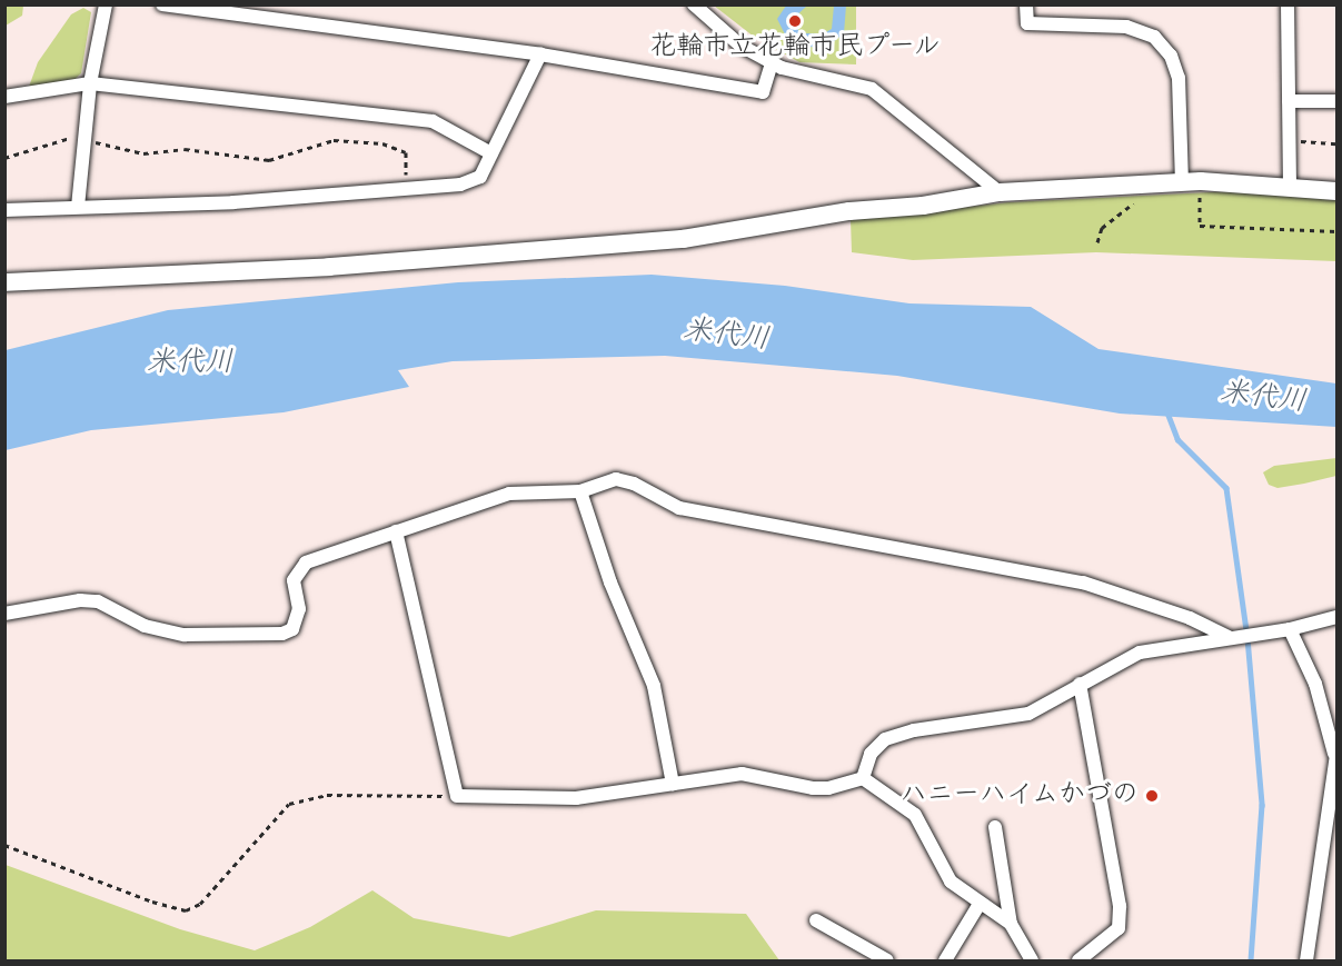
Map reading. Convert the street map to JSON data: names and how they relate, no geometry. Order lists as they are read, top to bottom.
{
  "water": ["米代川"],
  "places": ["花輪市立花輪市民プール", "ハニーハイムかづの"]
}
